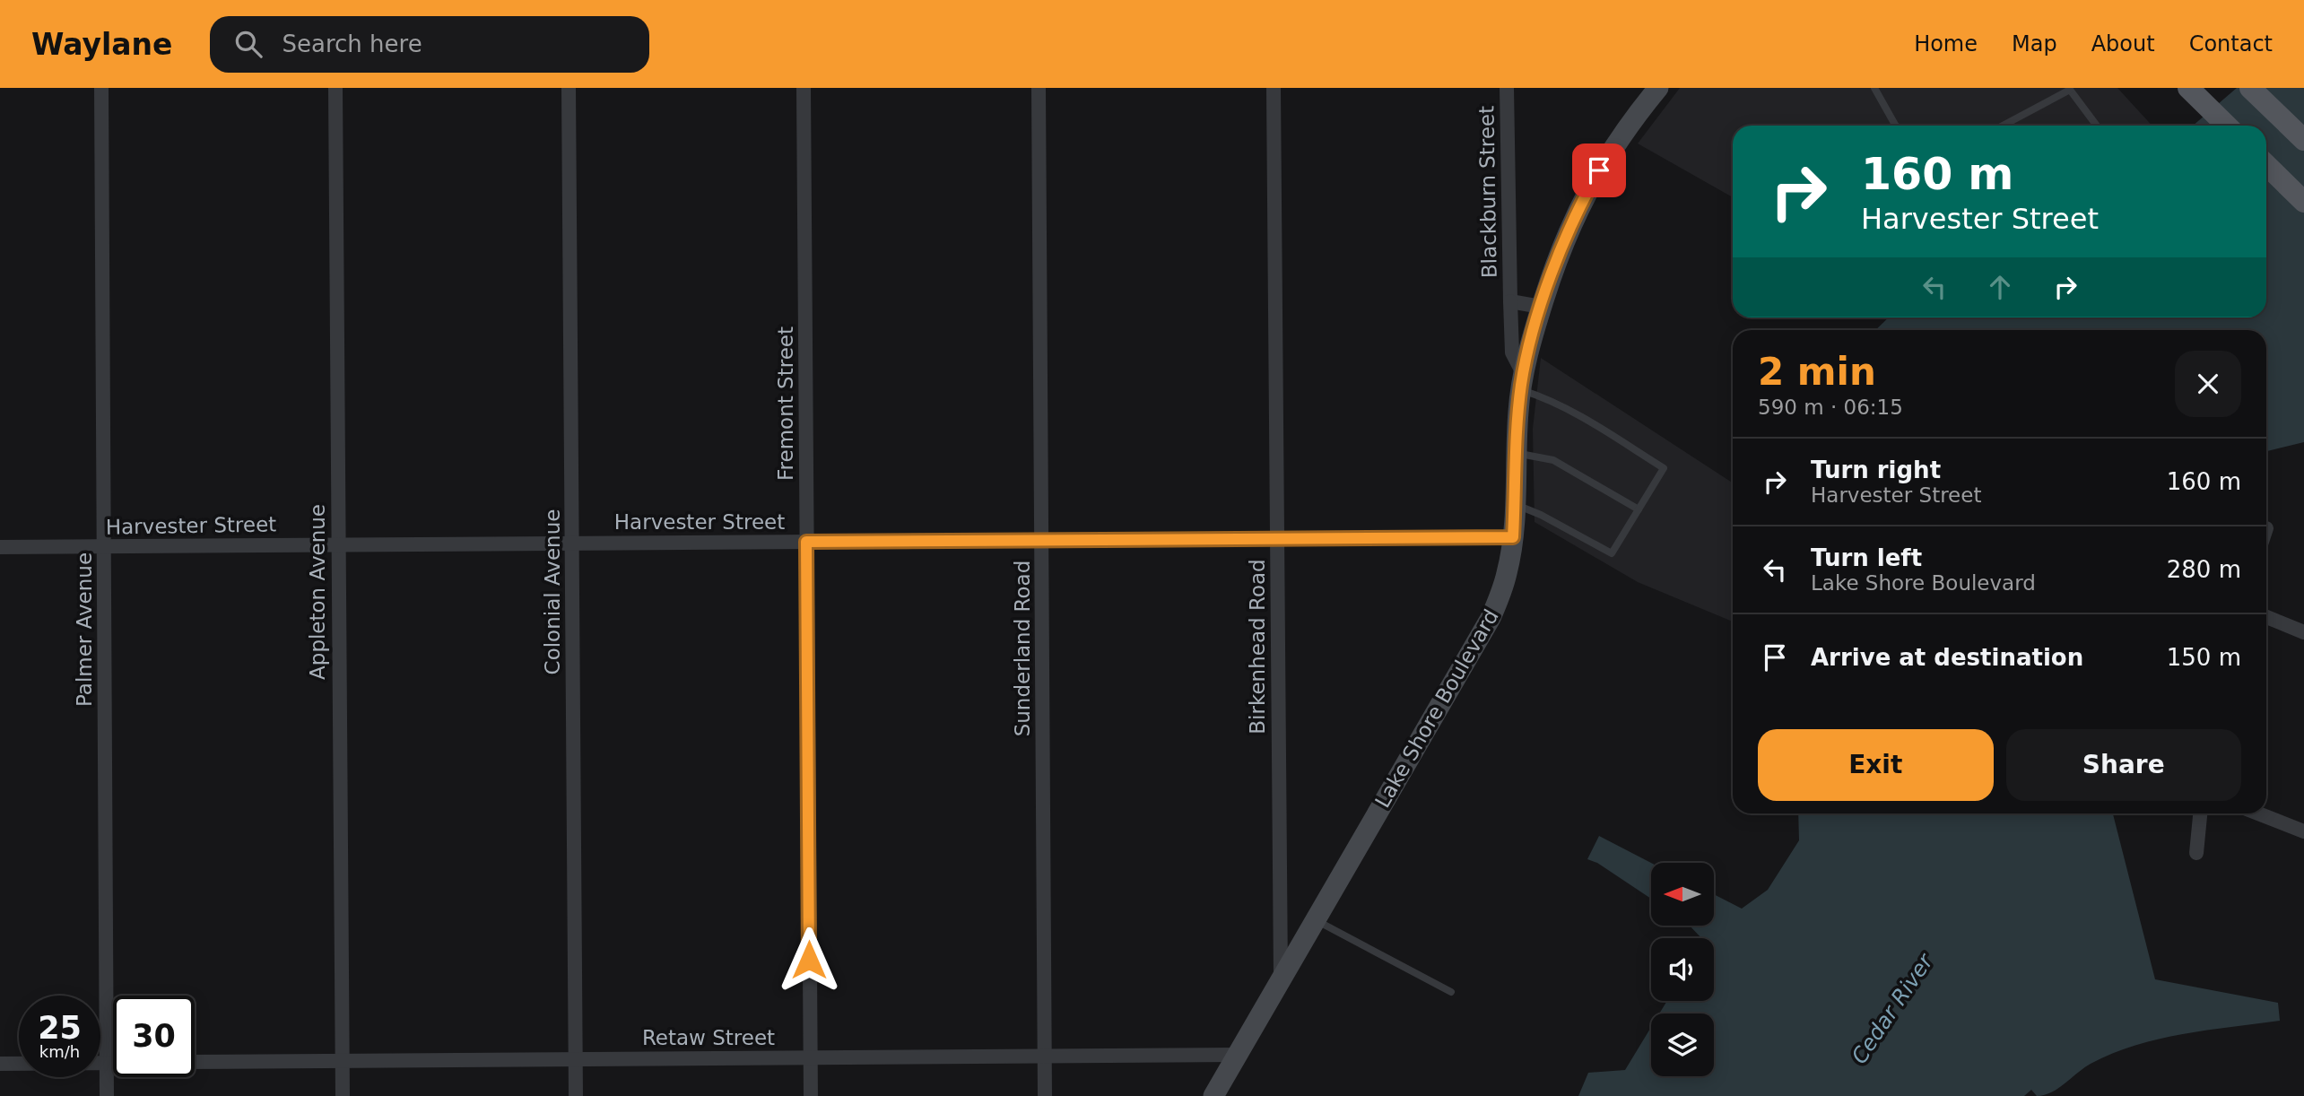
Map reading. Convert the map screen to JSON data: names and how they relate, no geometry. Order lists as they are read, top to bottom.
{
  "streets": {
    "street": [
      "Blackburn Street",
      "Fremont Street",
      "Harvester Street",
      "Appleton Avenue",
      "Colonial Avenue",
      "Palmer Avenue",
      "Birkenhead Road",
      "Sunderland Road",
      "Lake Shore Boulevard",
      "Retaw Street"
    ]
  },
  "crossings": [
    ["Blackburn Street", "Lake Shore Boulevard"],
    ["Fremont Street", "Harvester Street"],
    ["Fremont Street", "Retaw Street"],
    ["Harvester Street", "Appleton Avenue"],
    ["Harvester Street", "Colonial Avenue"],
    ["Harvester Street", "Palmer Avenue"],
    ["Harvester Street", "Birkenhead Road"],
    ["Harvester Street", "Sunderland Road"],
    ["Harvester Street", "Lake Shore Boulevard"],
    ["Appleton Avenue", "Retaw Street"],
    ["Colonial Avenue", "Retaw Street"],
    ["Birkenhead Road", "Lake Shore Boulevard"],
    ["Sunderland Road", "Retaw Street"],
    ["Lake Shore Boulevard", "Retaw Street"]
  ],
  "water": ["Cedar River"],
  "north": "left",
  "page": {
    "header": "Waylane",
    "search": "Search here",
    "nav": [
      "Home",
      "Map",
      "About",
      "Contact"
    ],
    "turn": ["160 m", "Harvester Street"],
    "heading": ["2 min", "590 m · 06:15"],
    "list": [
      {
        "name": "Turn right",
        "note": "Harvester Street",
        "value": "160 m"
      },
      {
        "name": "Turn left",
        "note": "Lake Shore Boulevard",
        "value": "280 m"
      },
      {
        "name": "Arrive at destination",
        "value": "150 m"
      }
    ],
    "buttons": ["Exit", "Share"],
    "speed": "25 km/h",
    "limit": "30"
  }
}
